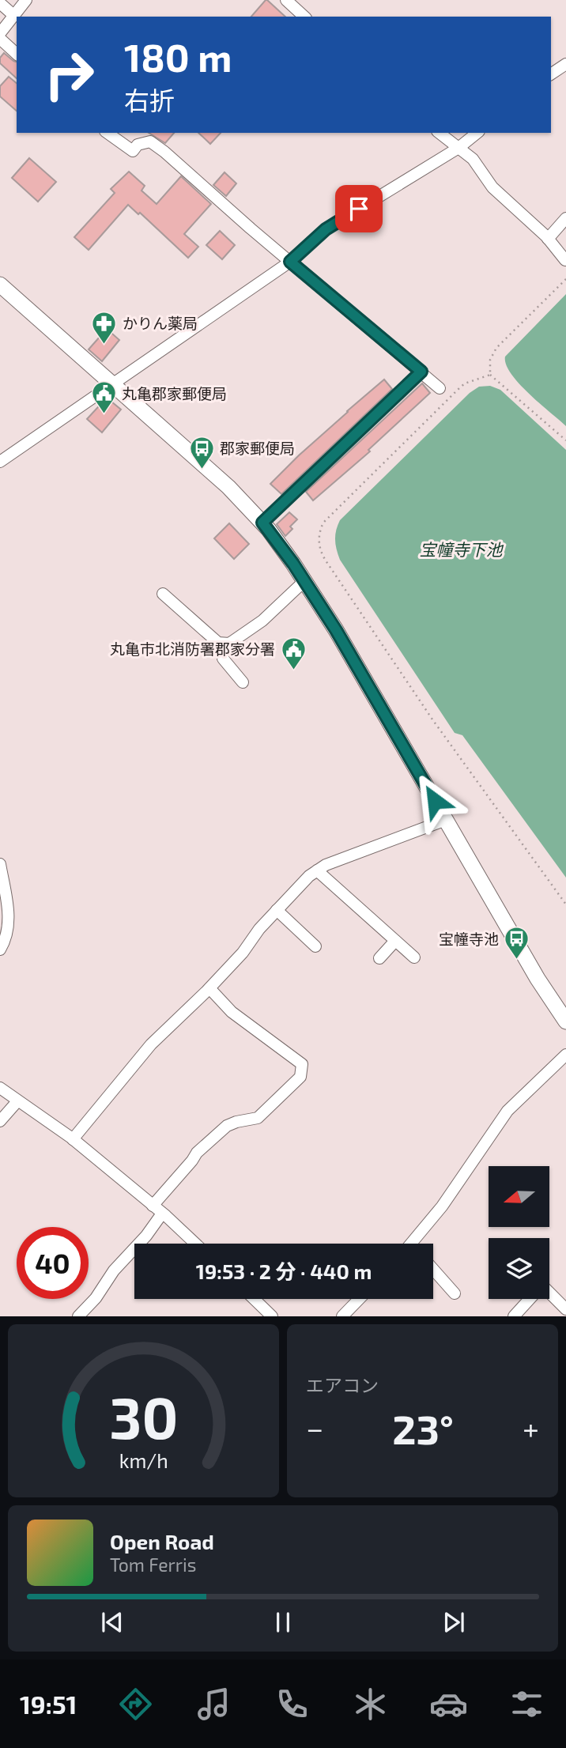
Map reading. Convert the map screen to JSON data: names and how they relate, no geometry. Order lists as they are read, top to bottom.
{
  "water": ["宝幢寺下池"],
  "places": {
    "pharmacy": ["かりん薬局"],
    "public building": ["丸亀郡家郵便局", "丸亀市北消防署郡家分署"],
    "bus stop": ["郡家郵便局", "宝幢寺池"]
  },
  "north": "left",
  "page": {
    "turn": ["180 m", "右折"],
    "limit": "40",
    "trip": "19:53 · 2 分 · 440 m",
    "tile": "エアコン",
    "heat": ["−", "23°", "+"],
    "song": ["Open Road", "Tom Ferris"],
    "tabs": "19:51",
    "gauge": ["30", "km/h"]
  }
}
